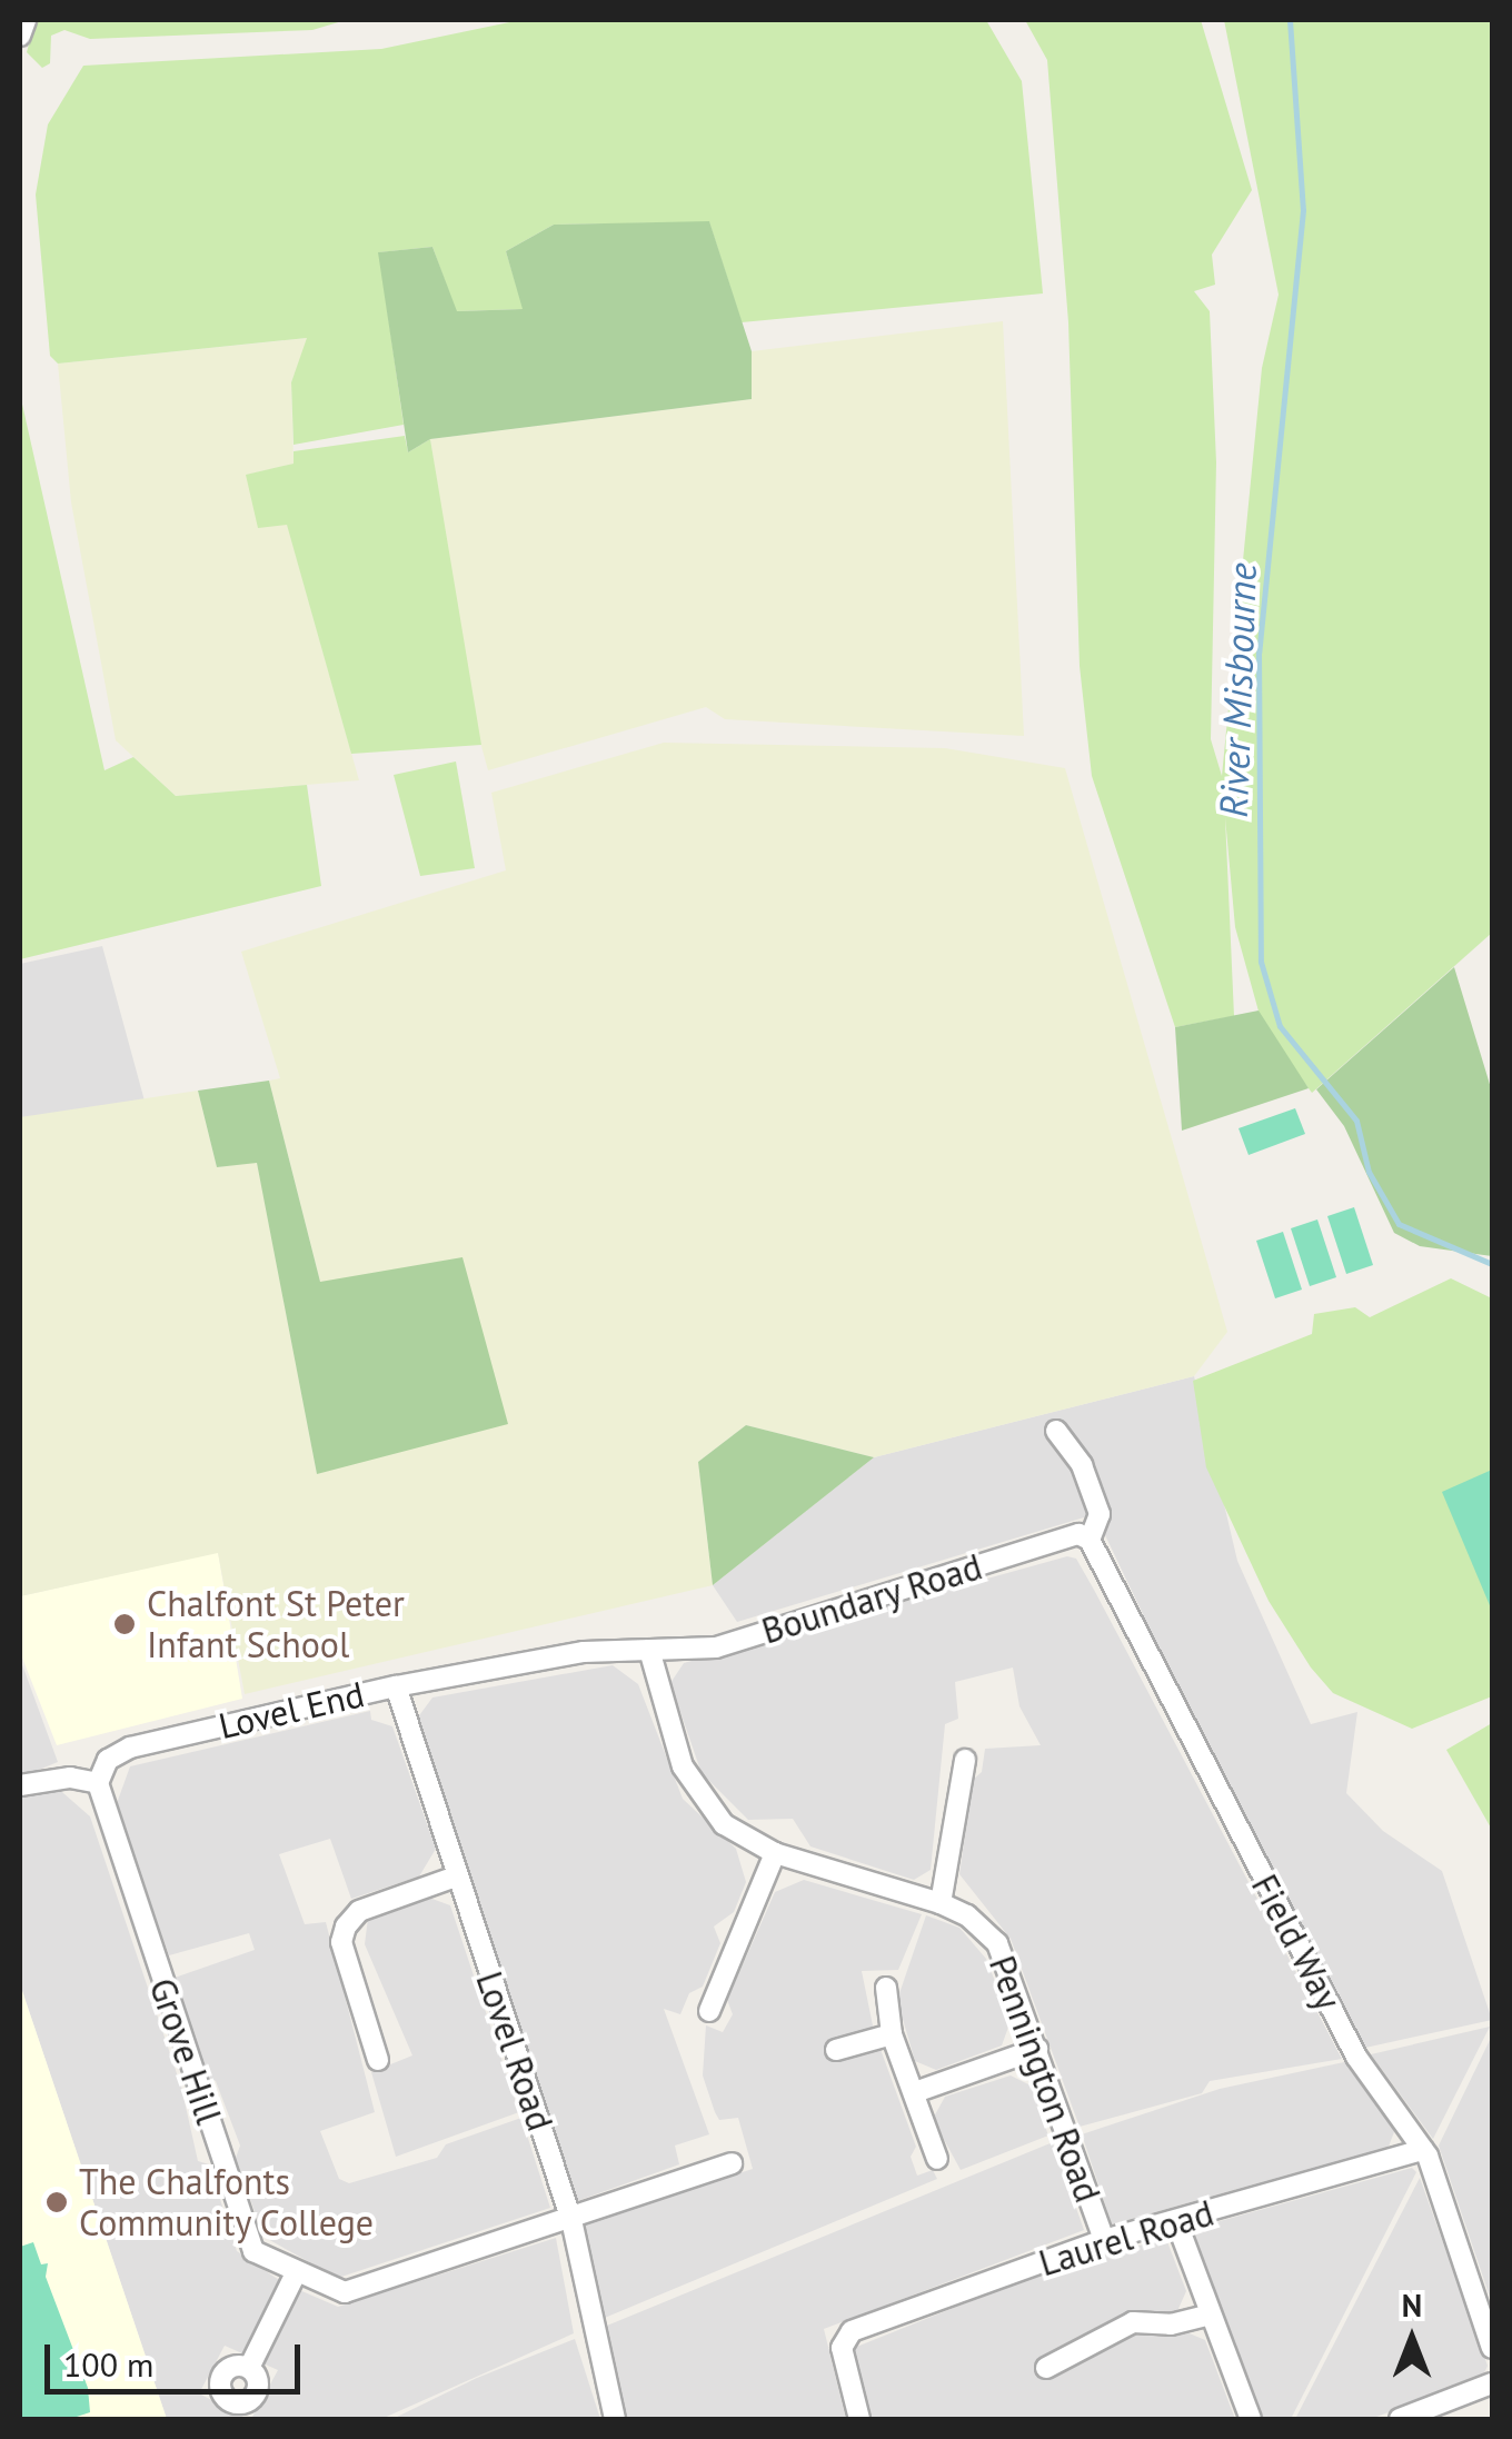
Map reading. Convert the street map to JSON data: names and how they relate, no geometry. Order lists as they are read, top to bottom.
{
  "streets": {
    "street": [
      "Boundary Road",
      "Lovel End",
      "Field Way",
      "Grove Hill",
      "Lovel Road",
      "Pennington Road",
      "Laurel Road"
    ]
  },
  "crossings": [
    ["Boundary Road", "Lovel End"],
    ["Boundary Road", "Field Way"],
    ["Boundary Road", "Pennington Road"],
    ["Lovel End", "Grove Hill"],
    ["Lovel End", "Lovel Road"],
    ["Lovel End", "Pennington Road"],
    ["Field Way", "Laurel Road"],
    ["Grove Hill", "Lovel Road"],
    ["Pennington Road", "Laurel Road"]
  ],
  "water": ["River Misbourne"],
  "places": ["Chalfont St Peter Infant School", "The Chalfonts Community College"],
  "scale_bar": "100 m",
  "north": "top"
}
